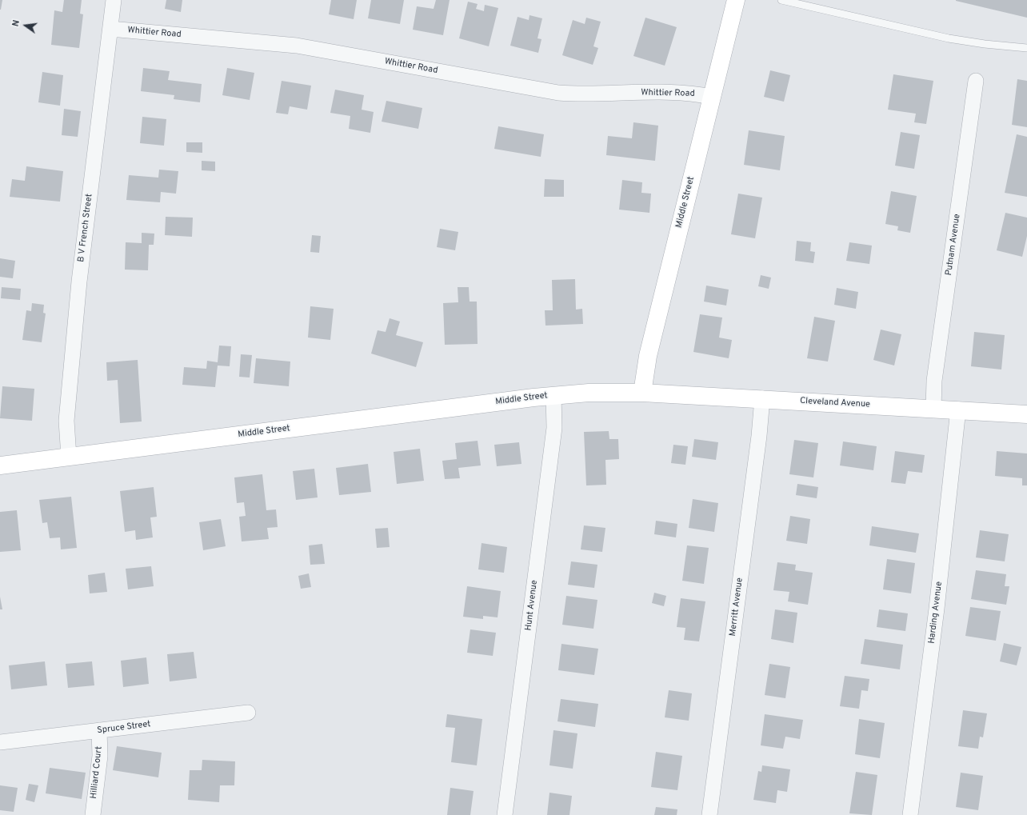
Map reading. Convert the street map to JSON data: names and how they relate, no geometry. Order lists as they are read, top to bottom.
{
  "streets": {
    "street": [
      "Whittier Road",
      "Middle Street",
      "B V French Street",
      "Putnam Avenue",
      "Cleveland Avenue",
      "Hunt Avenue",
      "Merritt Avenue",
      "Harding Avenue",
      "Spruce Street",
      "Hilliard Court"
    ]
  },
  "crossings": [
    ["Whittier Road", "Middle Street"],
    ["Whittier Road", "B V French Street"],
    ["Middle Street", "B V French Street"],
    ["Middle Street", "Cleveland Avenue"],
    ["Middle Street", "Hunt Avenue"],
    ["Putnam Avenue", "Cleveland Avenue"],
    ["Cleveland Avenue", "Merritt Avenue"],
    ["Cleveland Avenue", "Harding Avenue"],
    ["Spruce Street", "Hilliard Court"]
  ],
  "north": "left"
}
